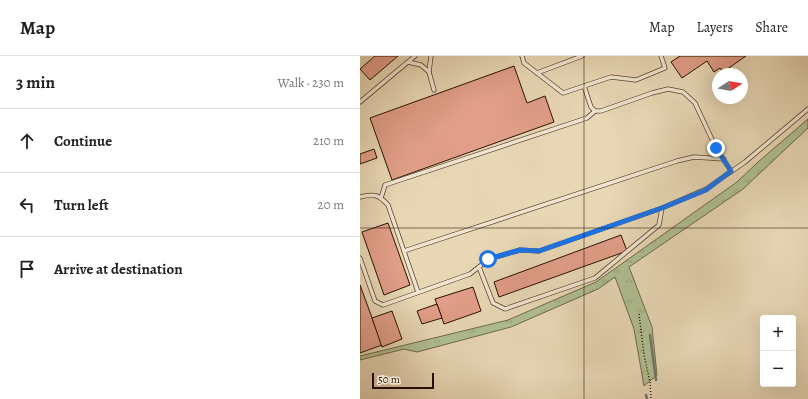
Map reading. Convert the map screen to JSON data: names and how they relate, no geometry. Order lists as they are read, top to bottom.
{
  "scale_bar": "50 m",
  "north": "right",
  "page": {
    "header": "Map",
    "nav": ["Map", "Layers", "Share"],
    "heading": ["3 min", "Walk · 230 m"],
    "list": [
      ["Continue", "210 m"],
      ["Turn left", "20 m"],
      "Arrive at destination"
    ],
    "map_buttons": ["+", "−"],
    "scale": "50 m"
  }
}
